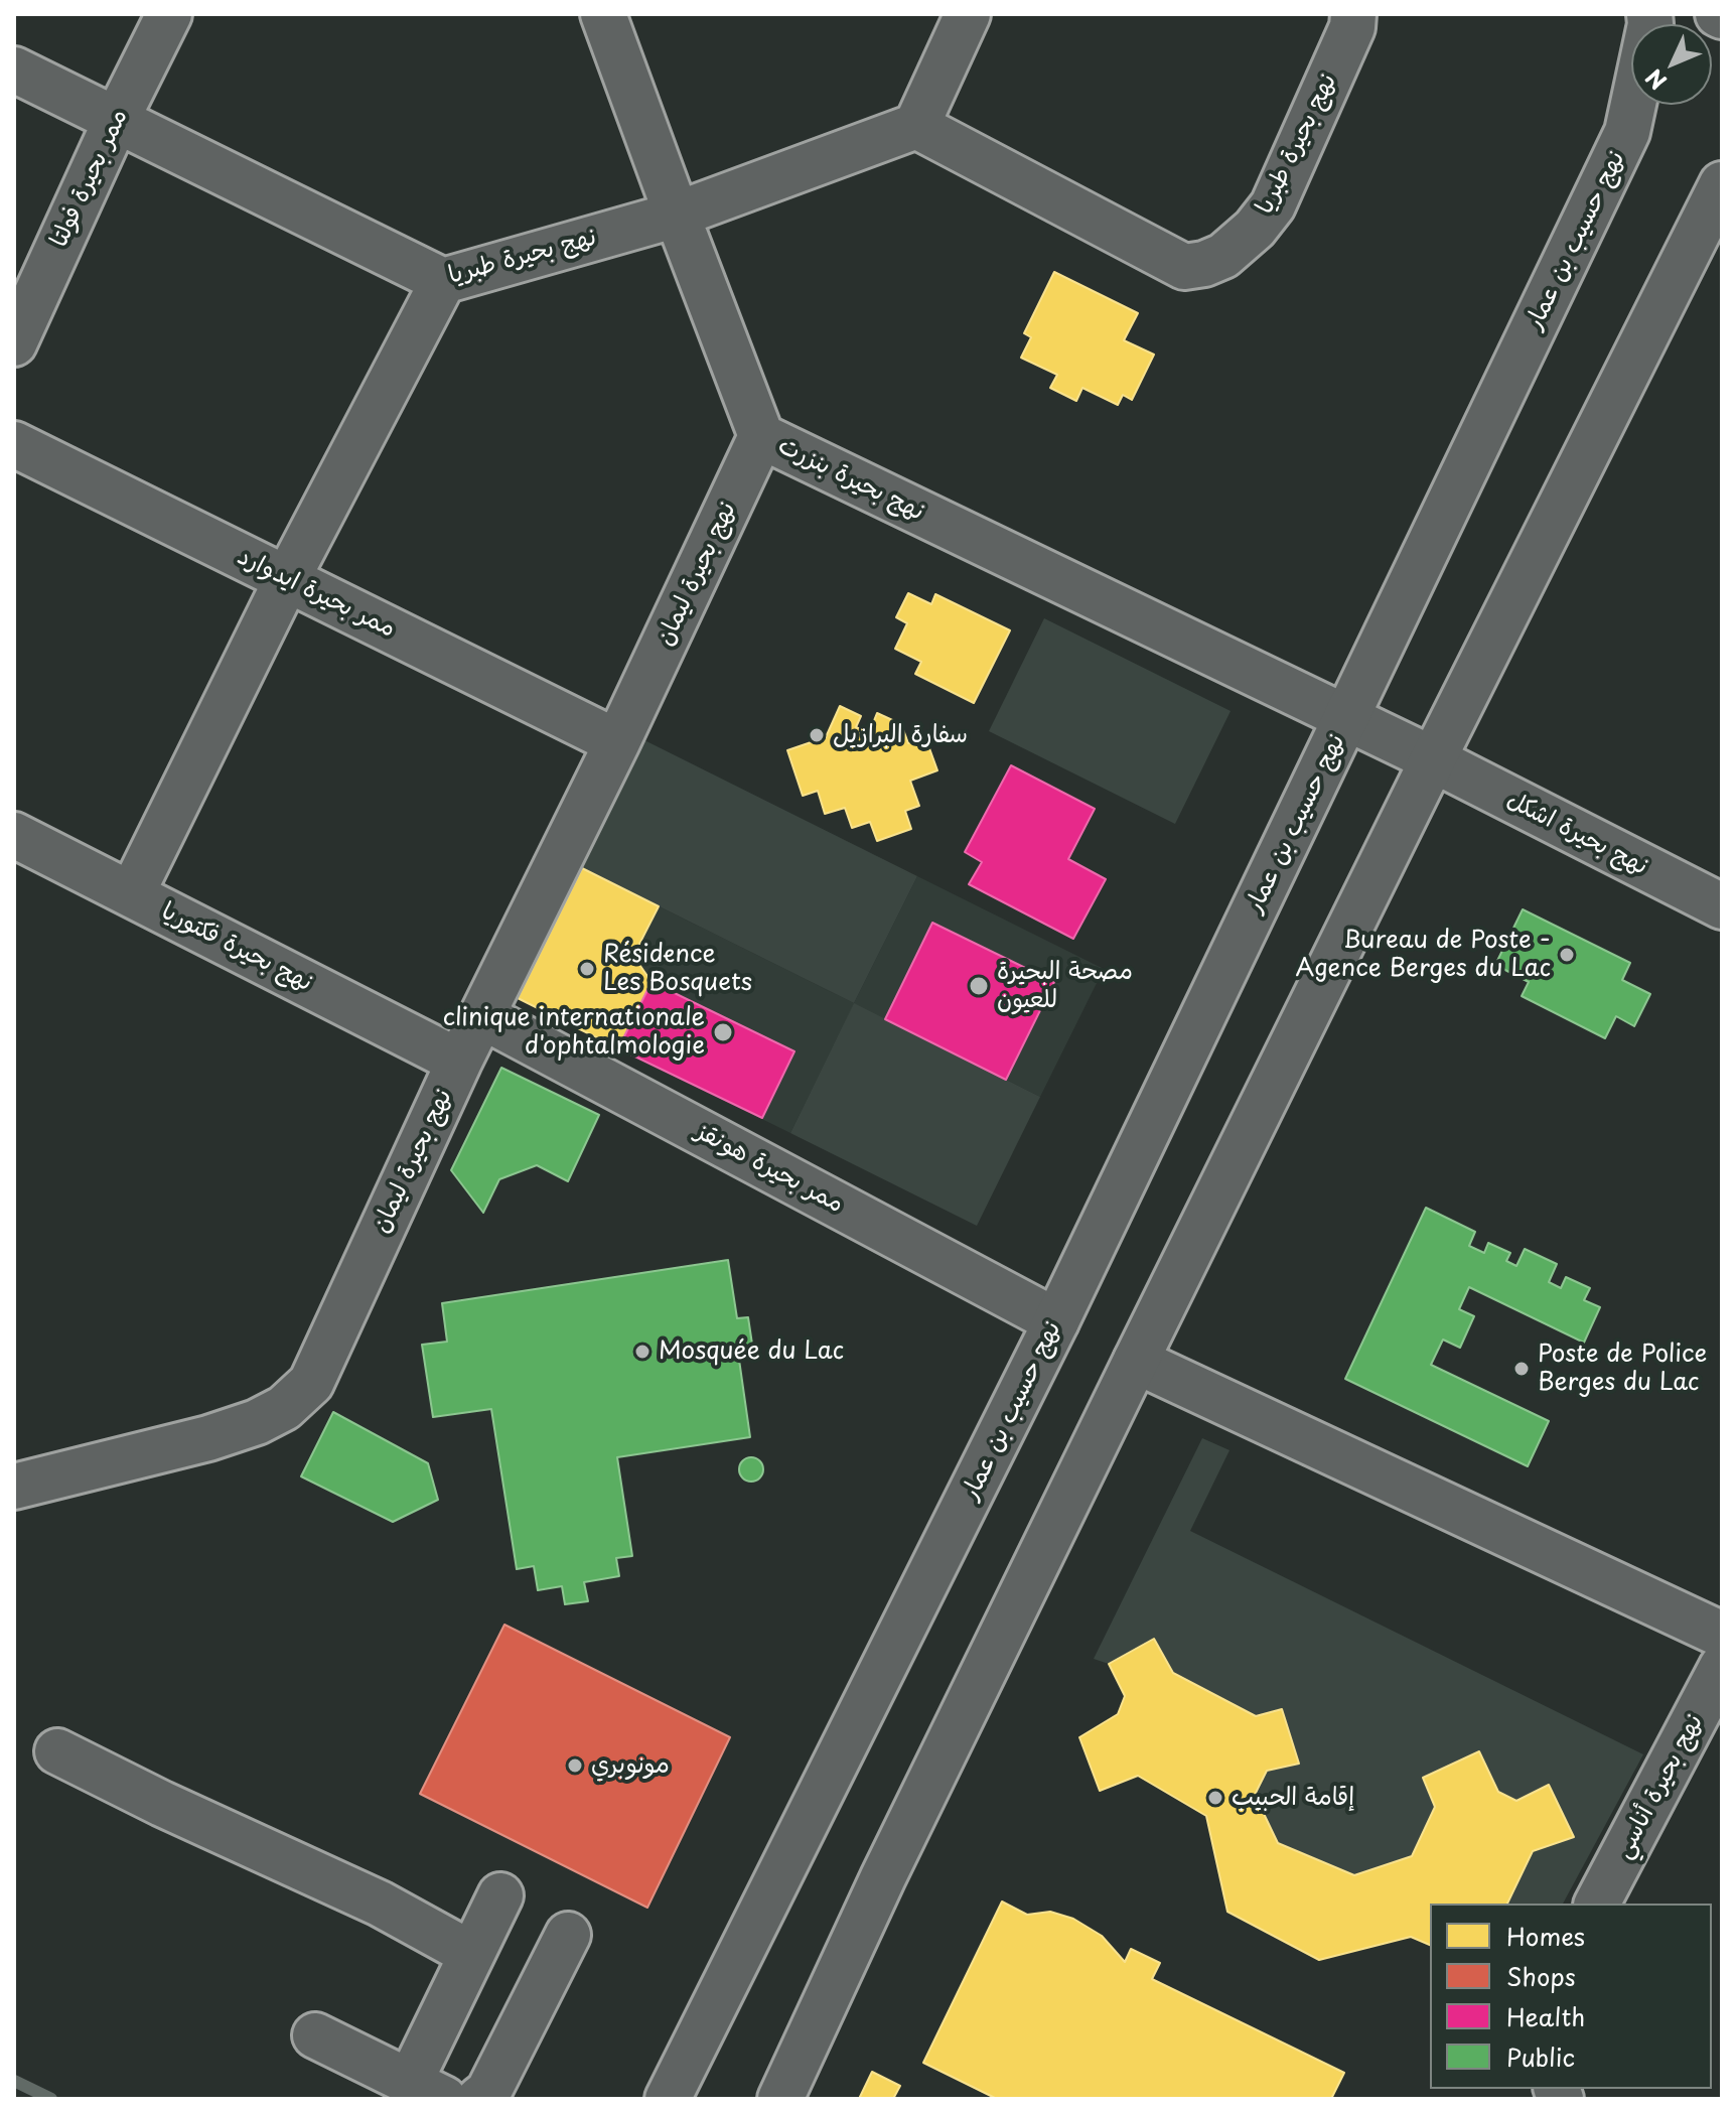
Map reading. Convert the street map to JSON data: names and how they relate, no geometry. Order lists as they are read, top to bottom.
{
  "streets": {
    "street": [
      "نهج بحيرة طبريا",
      "ممر بحيرة فولتا",
      "نهج حسيب بن عمار",
      "نهج بحيرة بنزرت",
      "نهج بحيرة ليمان",
      "ممر بحيرة ايدوارد",
      "نهج بحيرة اشكل",
      "نهج بحيرة فكتوريا",
      "ممر بحيرة هونقز",
      "نهج بحيرة أناسي"
    ]
  },
  "crossings": [
    ["نهج بحيرة طبريا", "ممر بحيرة فولتا"],
    ["نهج بحيرة طبريا", "نهج بحيرة بنزرت"],
    ["نهج حسيب بن عمار", "نهج بحيرة بنزرت"],
    ["نهج حسيب بن عمار", "نهج بحيرة اشكل"],
    ["نهج حسيب بن عمار", "ممر بحيرة هونقز"],
    ["نهج بحيرة بنزرت", "نهج بحيرة ليمان"],
    ["نهج بحيرة ليمان", "ممر بحيرة ايدوارد"],
    ["نهج بحيرة ليمان", "نهج بحيرة فكتوريا"],
    ["نهج بحيرة ليمان", "ممر بحيرة هونقز"]
  ],
  "places": [
    "سفارة البرازيل",
    "Bureau de Poste - Agence Berges du Lac",
    "Résidence Les Bosquets",
    "مصحة البحيرة للعيون",
    "clinique internationale d'ophtalmologie",
    "Mosquée du Lac",
    "Poste de Police Berges du Lac",
    "مونوبري",
    "إقامة الحبيب"
  ],
  "legend": [
    "Homes",
    "Shops",
    "Health",
    "Public"
  ],
  "north": "bottom left"
}
